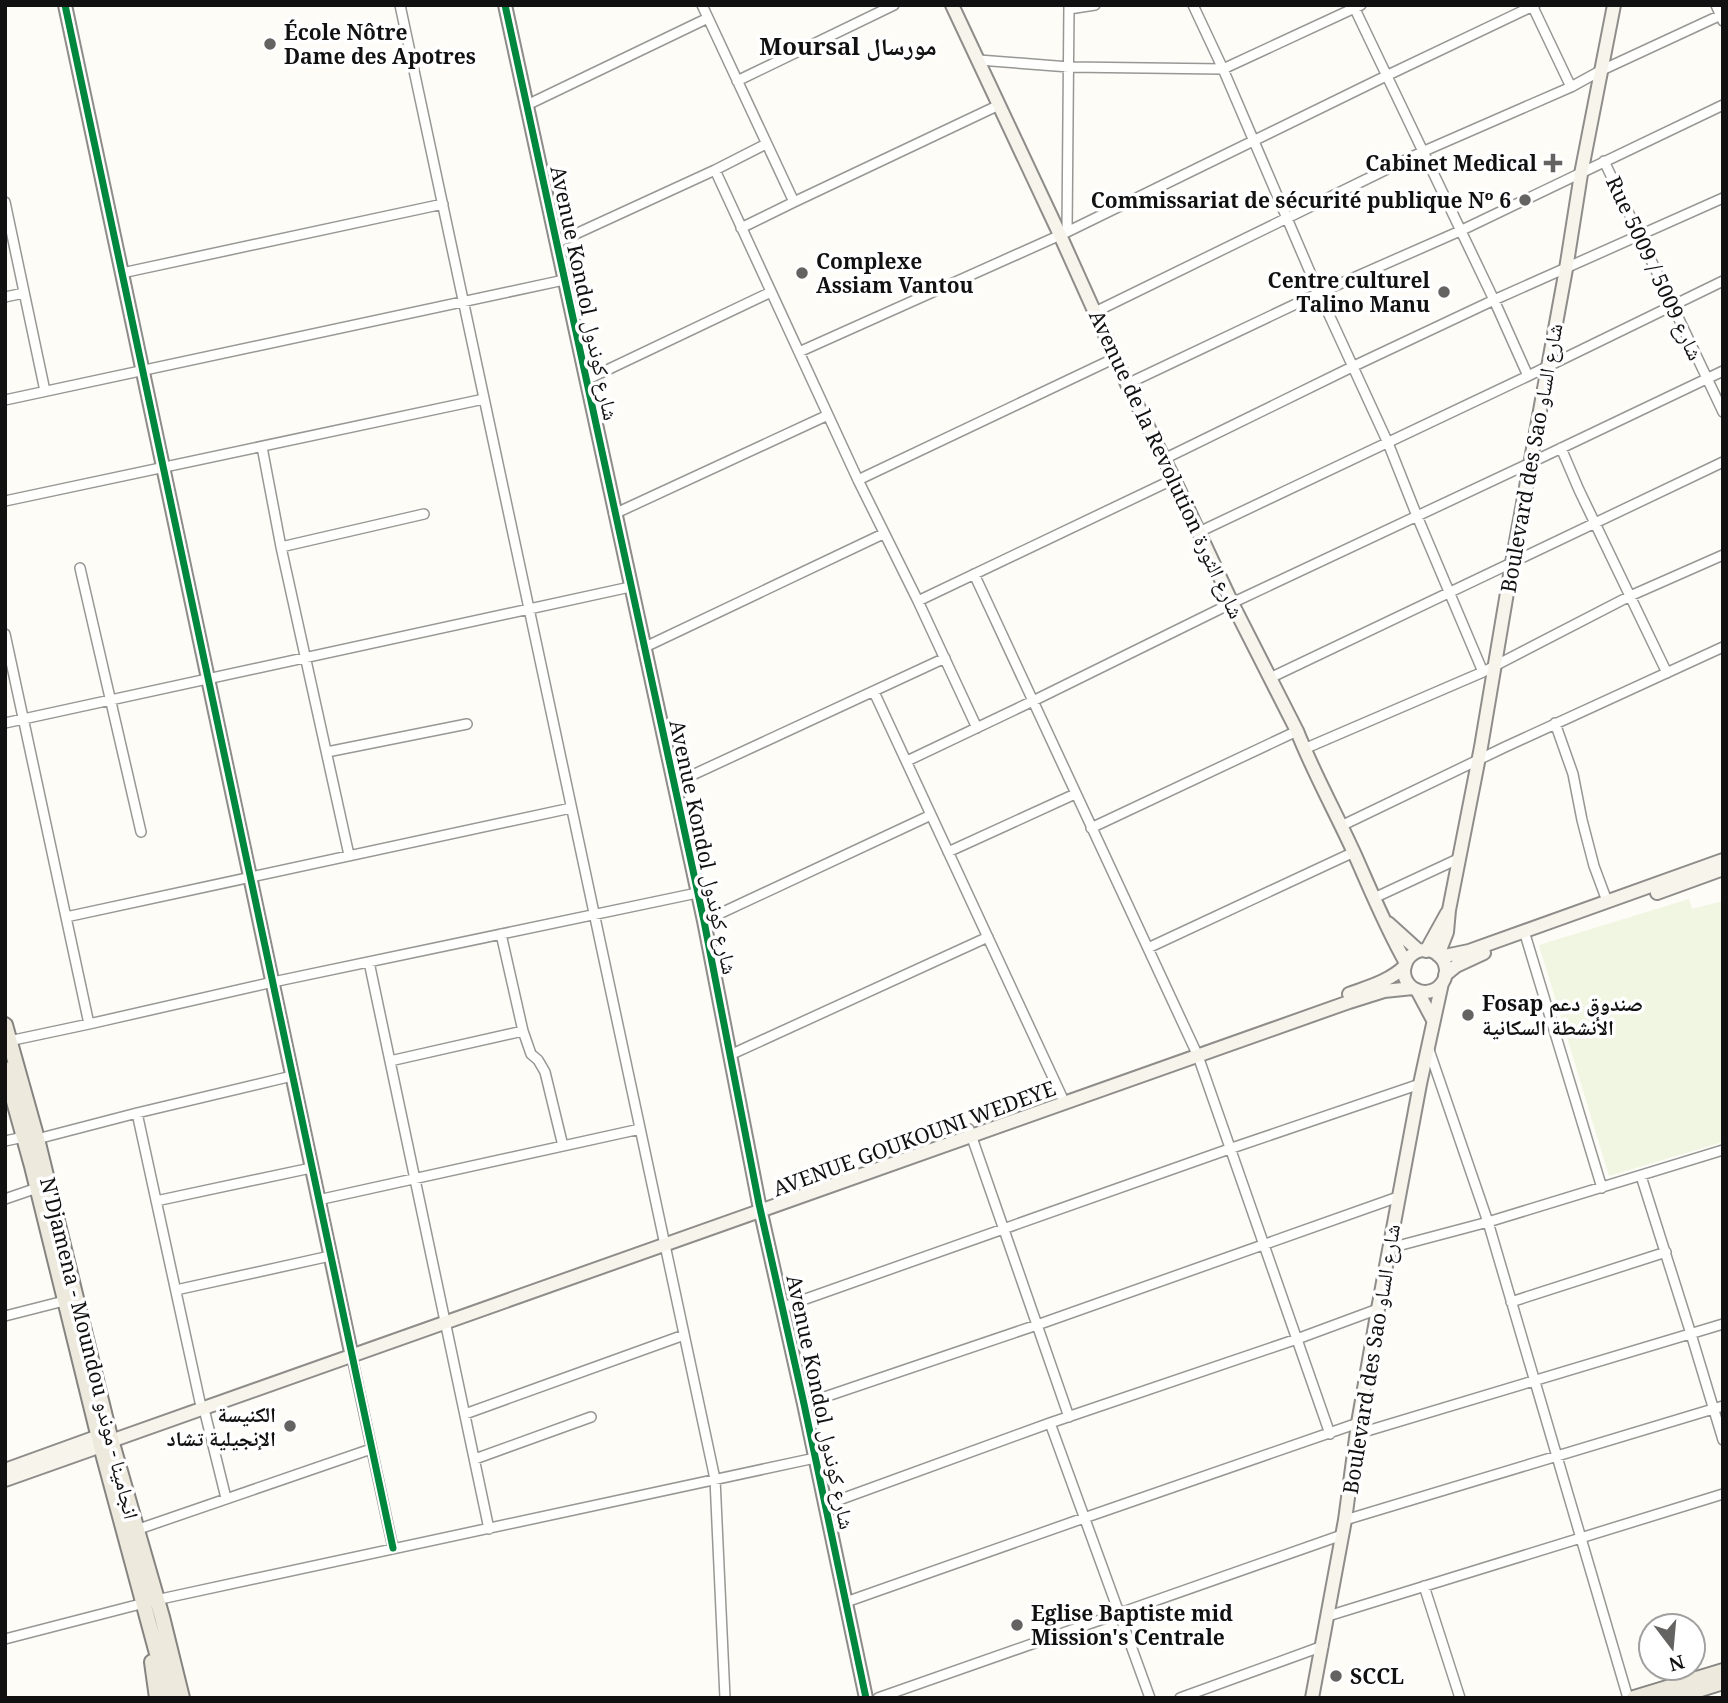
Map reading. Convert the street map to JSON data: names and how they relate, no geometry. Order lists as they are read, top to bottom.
{
  "streets": {
    "main road": ["N'Djamena - Moundou انجامينا - موندو"],
    "street": [
      "Rue 5009 / شارع 5009",
      "Avenue Kondol شارع كوندول",
      "Boulevard des Sao شارع الساو",
      "Avenue de la Revolution شارع الثورة",
      "AVENUE GOUKOUNI WEDEYE"
    ]
  },
  "crossings": [
    ["Avenue Kondol شارع كوندول", "AVENUE GOUKOUNI WEDEYE"],
    ["Boulevard des Sao شارع الساو", "Avenue de la Revolution شارع الثورة"],
    ["Boulevard des Sao شارع الساو", "AVENUE GOUKOUNI WEDEYE"],
    ["Avenue de la Revolution شارع الثورة", "AVENUE GOUKOUNI WEDEYE"],
    ["AVENUE GOUKOUNI WEDEYE", "N'Djamena - Moundou انجامينا - موندو"]
  ],
  "districts": ["Moursal مورسال"],
  "places": {
    "other": [
      "École Nôtre Dame des Apotres",
      "Commissariat de sécurité publique Nº 6",
      "Complexe Assiam Vantou",
      "Centre culturel Talino Manu",
      "Fosap صندوق دعم الأنشطة السكانية",
      "الكنيسة الإنجيلية تشاد",
      "Eglise Baptiste mid Mission's Centrale",
      "SCCL"
    ],
    "health": ["Cabinet Medical"]
  },
  "north": "bottom"
}
